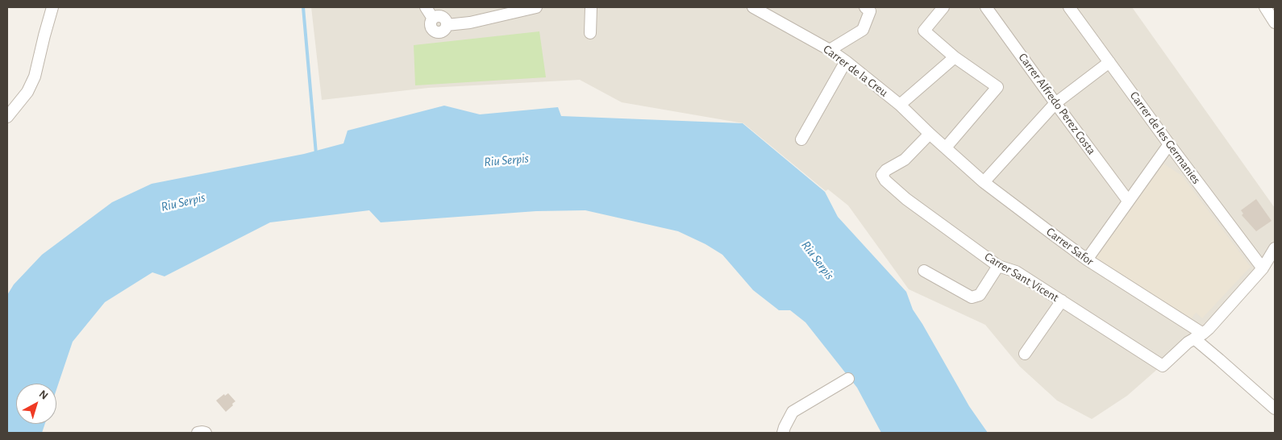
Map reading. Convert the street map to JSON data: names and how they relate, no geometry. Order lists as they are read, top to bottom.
{
  "streets": {
    "street": [
      "Carrer de la Creu",
      "Carrer Alfredo Perez Costa",
      "Carrer de les Germanies",
      "Carrer Safor",
      "Carrer Sant Vicent"
    ]
  },
  "crossings": [
    ["Carrer de la Creu", "Carrer Safor"],
    ["Carrer de la Creu", "Carrer Sant Vicent"],
    ["Carrer Safor", "Carrer Sant Vicent"]
  ],
  "water": ["Riu Serpis"],
  "north": "top right"
}
